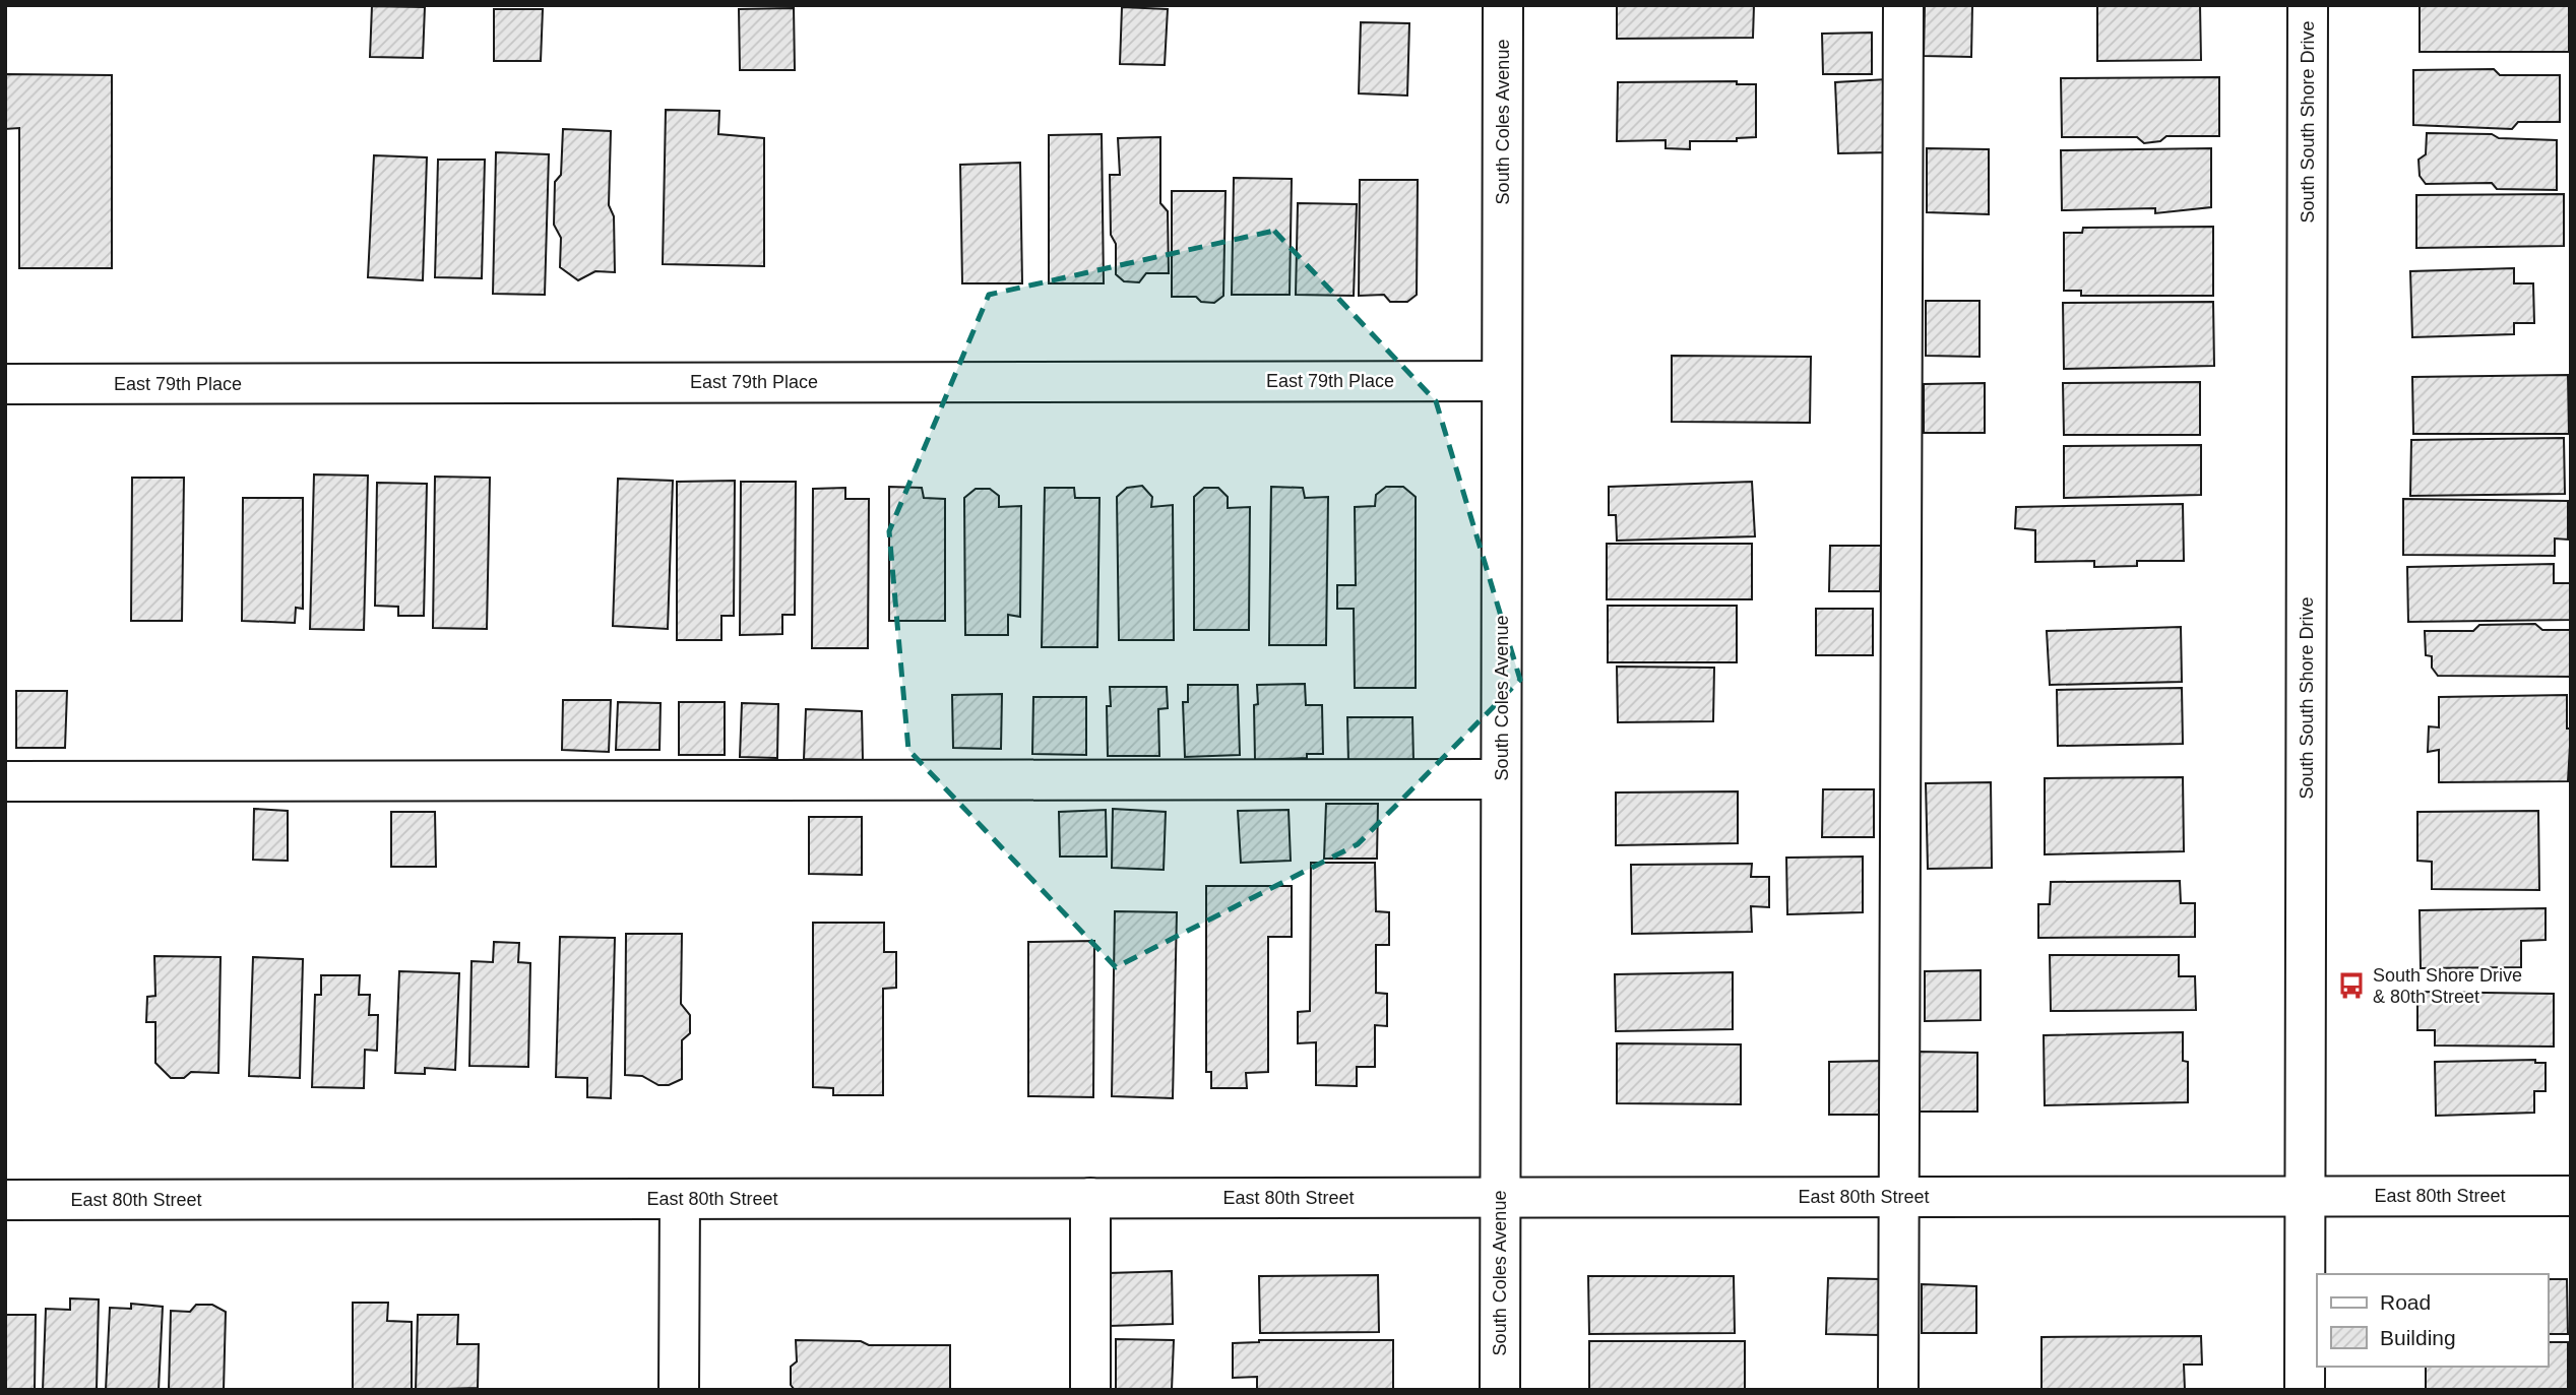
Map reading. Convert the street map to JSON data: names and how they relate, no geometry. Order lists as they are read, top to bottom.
{
  "streets": {
    "street": [
      "South Coles Avenue",
      "South South Shore Drive",
      "East 79th Place",
      "East 80th Street"
    ]
  },
  "crossings": [
    ["South Coles Avenue", "East 79th Place"],
    ["South Coles Avenue", "East 80th Street"],
    ["South South Shore Drive", "East 80th Street"]
  ],
  "places": {
    "bus stop": ["South Shore Drive & 80th Street"]
  },
  "legend": ["Road", "Building"]
}
